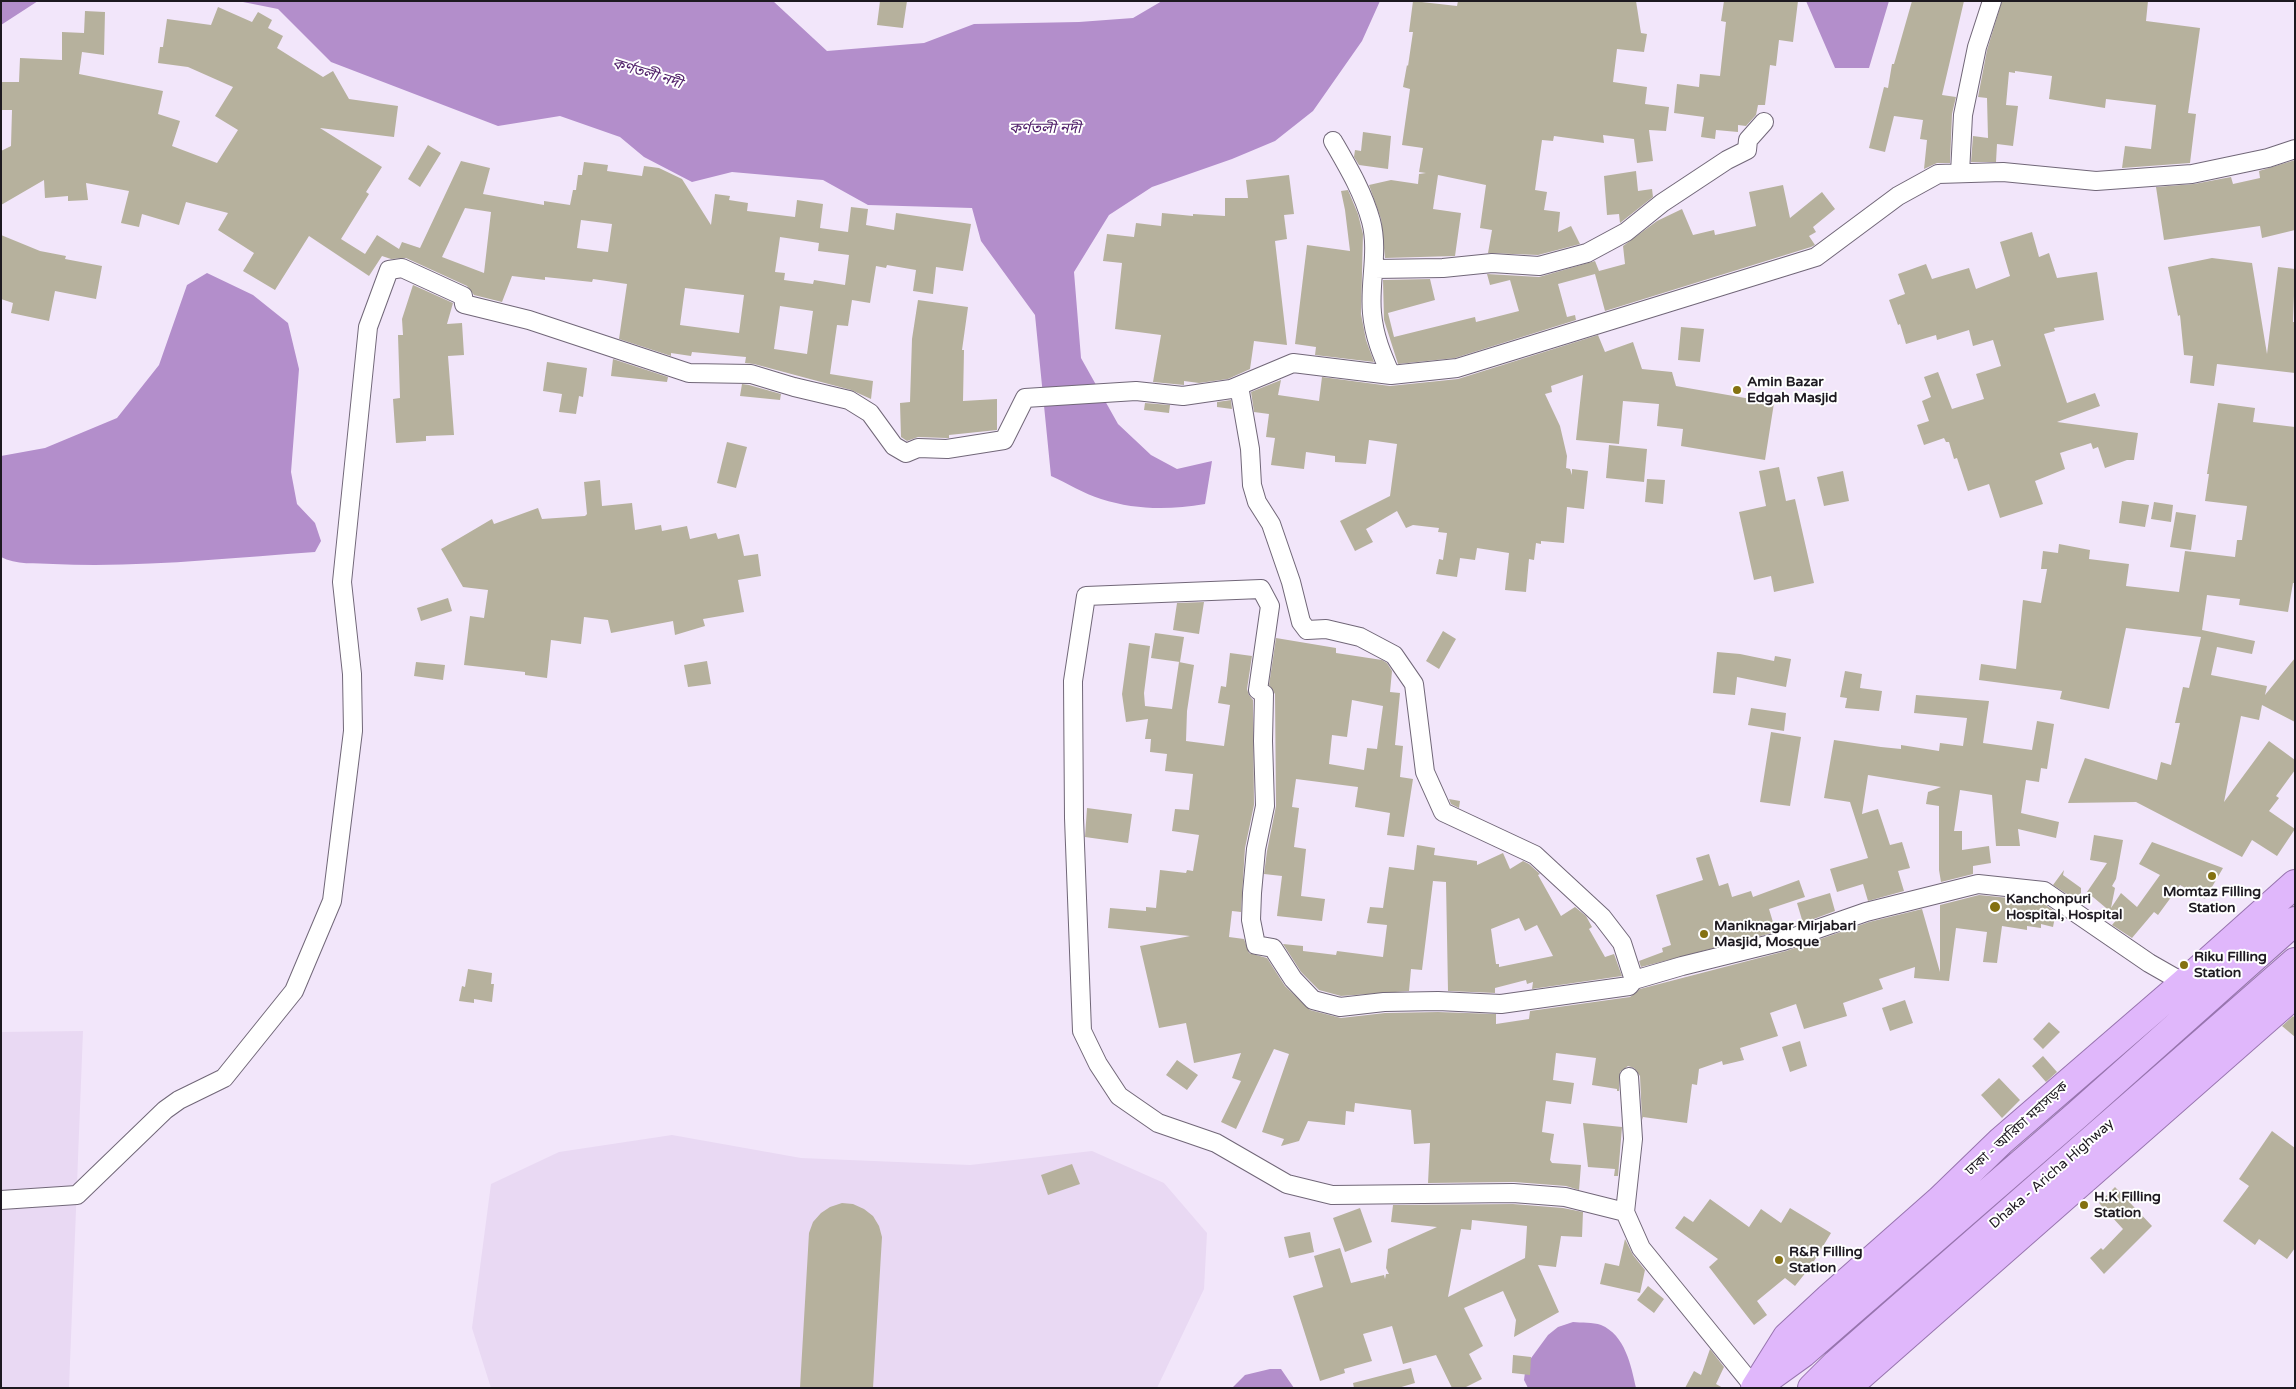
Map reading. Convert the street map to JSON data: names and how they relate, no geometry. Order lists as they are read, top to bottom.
{
  "streets": {
    "highway": ["ঢাকা - আরিচা মহাসড়ক", "Dhaka - Aricha Highway"]
  },
  "water": ["কর্ণতলী নদী"],
  "places": [
    "Amin Bazar Edgah Masjid",
    "Momtaz Filling Station",
    "Kanchonpuri Hospital, Hospital",
    "Maniknagar Mirjabari Masjid, Mosque",
    "Riku Filling Station",
    "H.K Filling Station",
    "R&R Filling Station"
  ]
}
